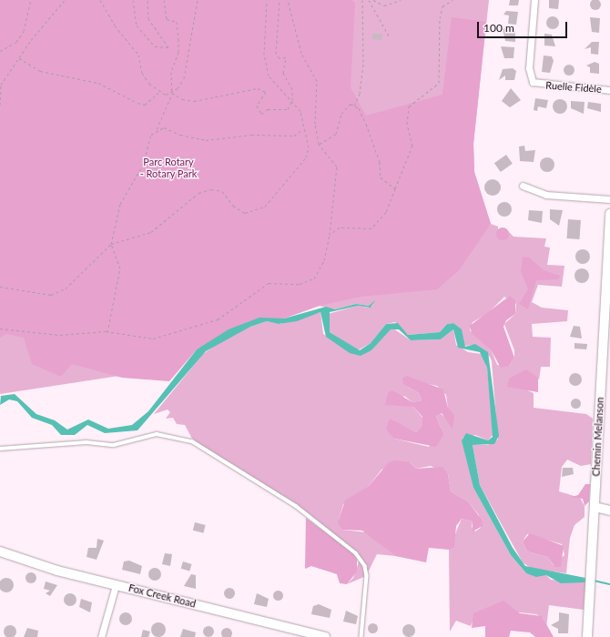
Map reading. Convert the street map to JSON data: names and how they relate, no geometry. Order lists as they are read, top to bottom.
{
  "streets": {
    "street": ["Ruelle Fidèle", "Chemin Melanson", "Fox Creek Road"]
  },
  "parks": ["Parc Rotary - Rotary Park"],
  "scale_bar": "100 m"
}
